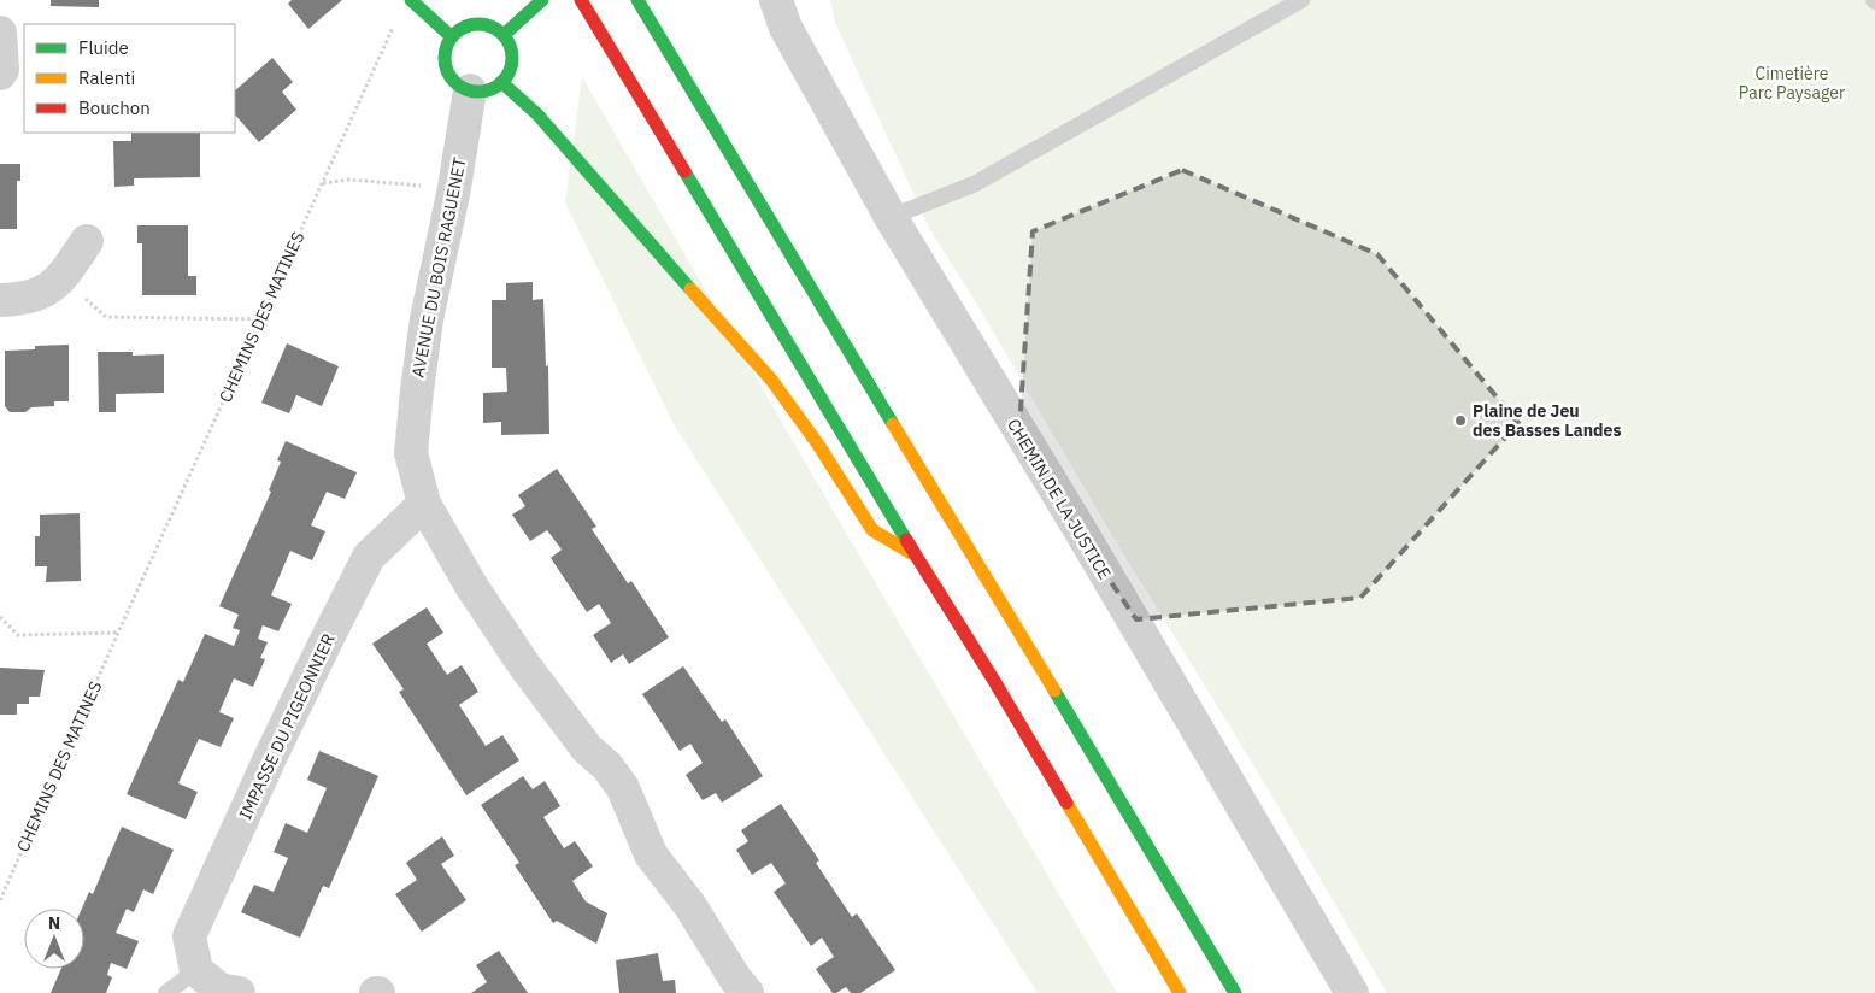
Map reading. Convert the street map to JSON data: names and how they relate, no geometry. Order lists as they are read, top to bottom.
{
  "streets": {
    "street": ["AVENUE DU BOIS RAGUENET", "CHEMIN DE LA JUSTICE", "IMPASSE DU PIGEONNIER"],
    "path": ["CHEMINS DES MATINES"]
  },
  "crossings": [
    ["AVENUE DU BOIS RAGUENET", "IMPASSE DU PIGEONNIER"]
  ],
  "parks": ["Cimetière Parc Paysager"],
  "places": ["Plaine de Jeu des Basses Landes"],
  "legend": ["Fluide", "Ralenti", "Bouchon"],
  "north": "top"
}
